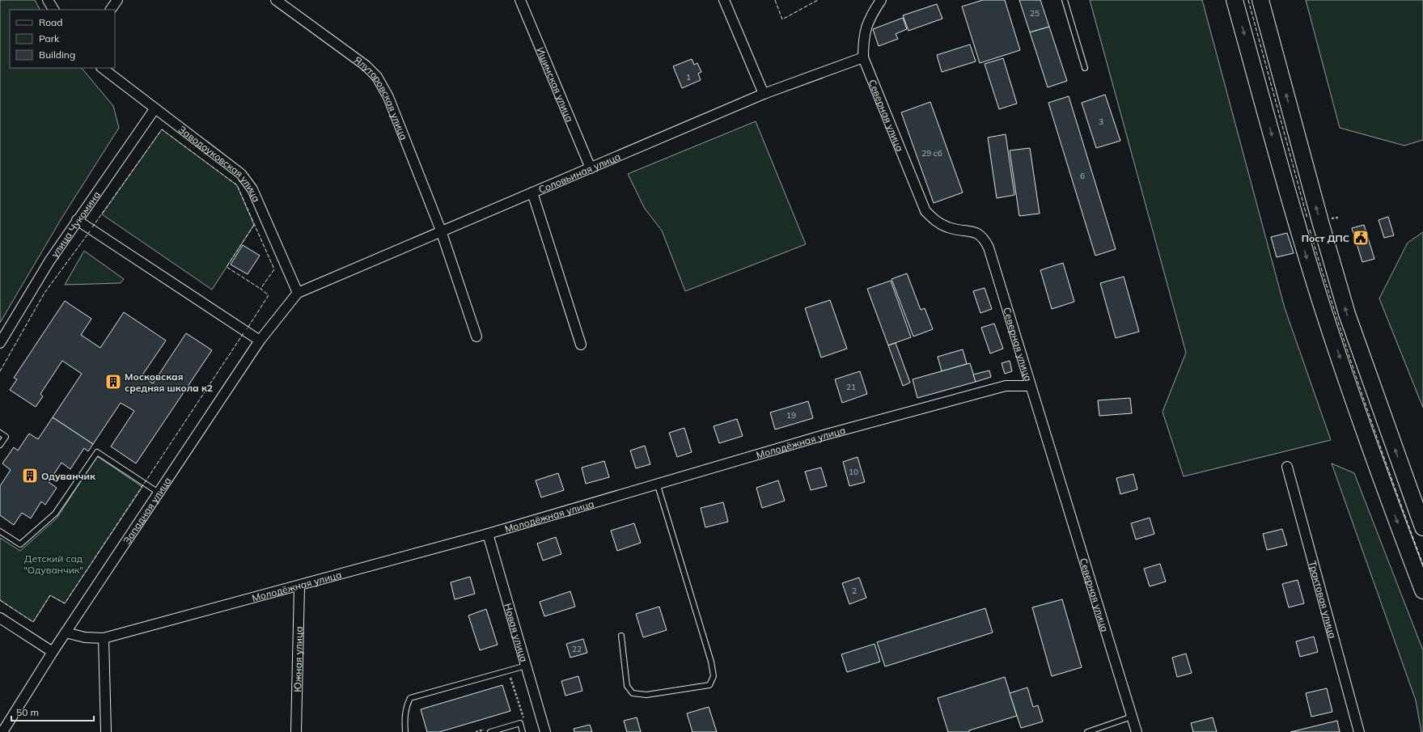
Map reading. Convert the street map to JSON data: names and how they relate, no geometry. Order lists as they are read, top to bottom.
{
  "streets": {
    "street": [
      "Ишимская улица",
      "Ялуторовская улица",
      "Северная улица",
      "Заводоуковская улица",
      "Соловьиная улица",
      "улица Чукомина",
      "Молодёжная улица",
      "Западная улица",
      "Трактовая улица",
      "Новая улица",
      "Южная улица"
    ]
  },
  "crossings": [
    ["Ишимская улица", "Соловьиная улица"],
    ["Ялуторовская улица", "Соловьиная улица"],
    ["Северная улица", "Соловьиная улица"],
    ["Северная улица", "Молодёжная улица"],
    ["Заводоуковская улица", "Соловьиная улица"],
    ["Заводоуковская улица", "улица Чукомина"],
    ["Заводоуковская улица", "Западная улица"],
    ["Соловьиная улица", "Западная улица"],
    ["Молодёжная улица", "Западная улица"],
    ["Молодёжная улица", "Новая улица"],
    ["Молодёжная улица", "Южная улица"]
  ],
  "parks": ["Детский сад \"Одуванчик\""],
  "places": {
    "public building": ["Пост ДПС"],
    "building": ["Московская средняя школа к2", "Одуванчик"]
  },
  "house_numbers": [
    "25",
    "1",
    "3",
    "29 с6",
    "6",
    "21",
    "19",
    "10",
    "2",
    "22"
  ],
  "legend": ["Road", "Park", "Building"],
  "scale_bar": "50 m"
}
